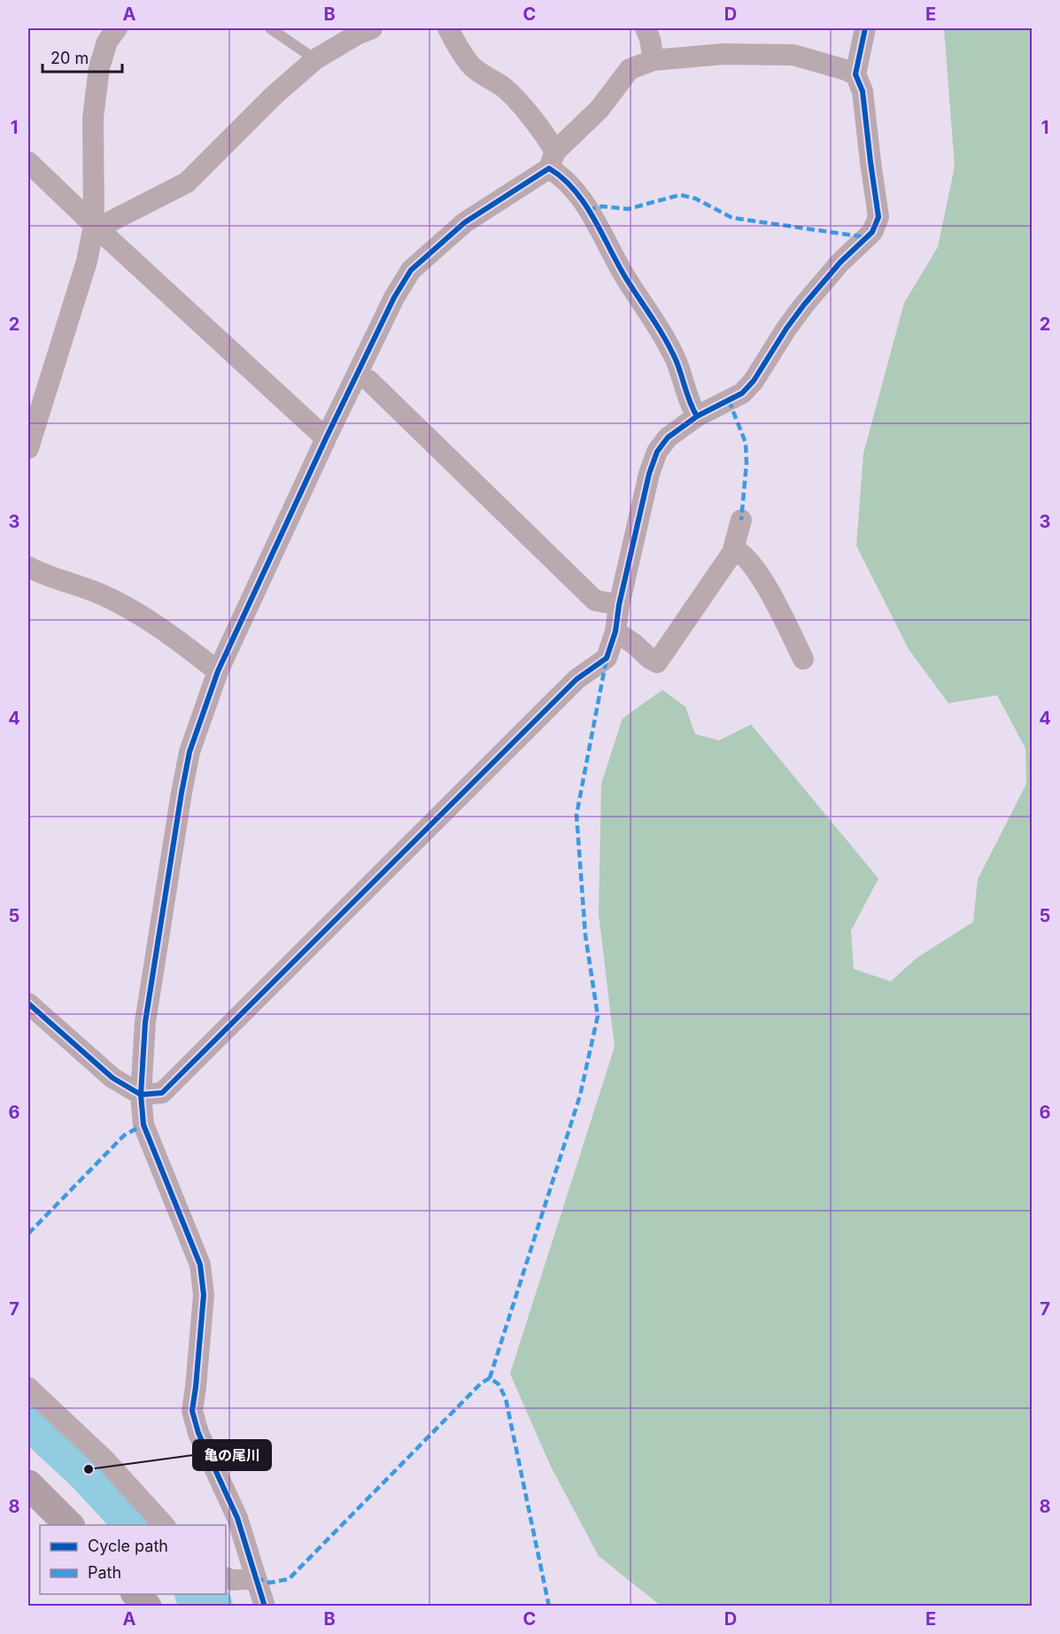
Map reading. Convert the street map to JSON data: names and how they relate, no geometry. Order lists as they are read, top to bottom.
{
  "places": ["亀の尾川"],
  "legend": ["Cycle path", "Path"],
  "scale_bar": "20 m",
  "grid": {
    "columns": [
      "A",
      "B",
      "C",
      "D",
      "E"
    ],
    "rows": [
      "1",
      "2",
      "3",
      "4",
      "5",
      "6",
      "7",
      "8"
    ]
  }
}
